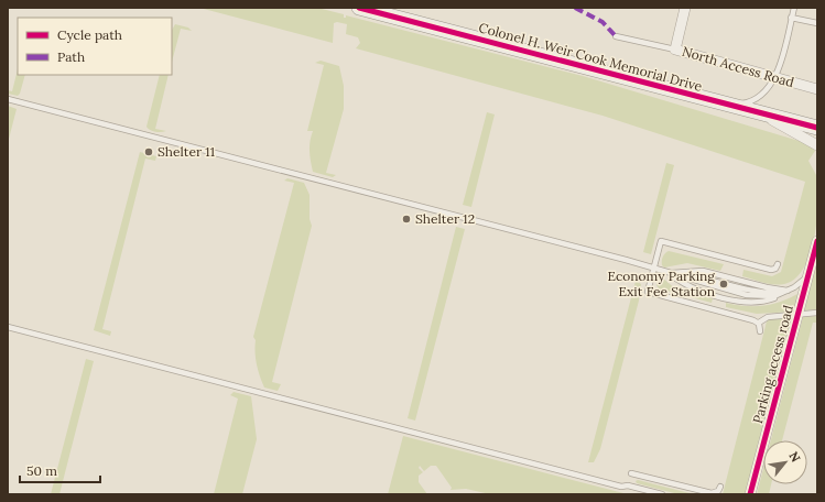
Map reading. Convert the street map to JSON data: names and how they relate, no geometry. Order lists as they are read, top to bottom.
{
  "streets": {
    "street": ["Colonel H. Weir Cook Memorial Drive", "North Access Road", "Parking access road"]
  },
  "places": ["Shelter 11", "Shelter 12", "Economy Parking Exit Fee Station"],
  "legend": ["Cycle path", "Path"],
  "scale_bar": "50 m",
  "north": "top right"
}
